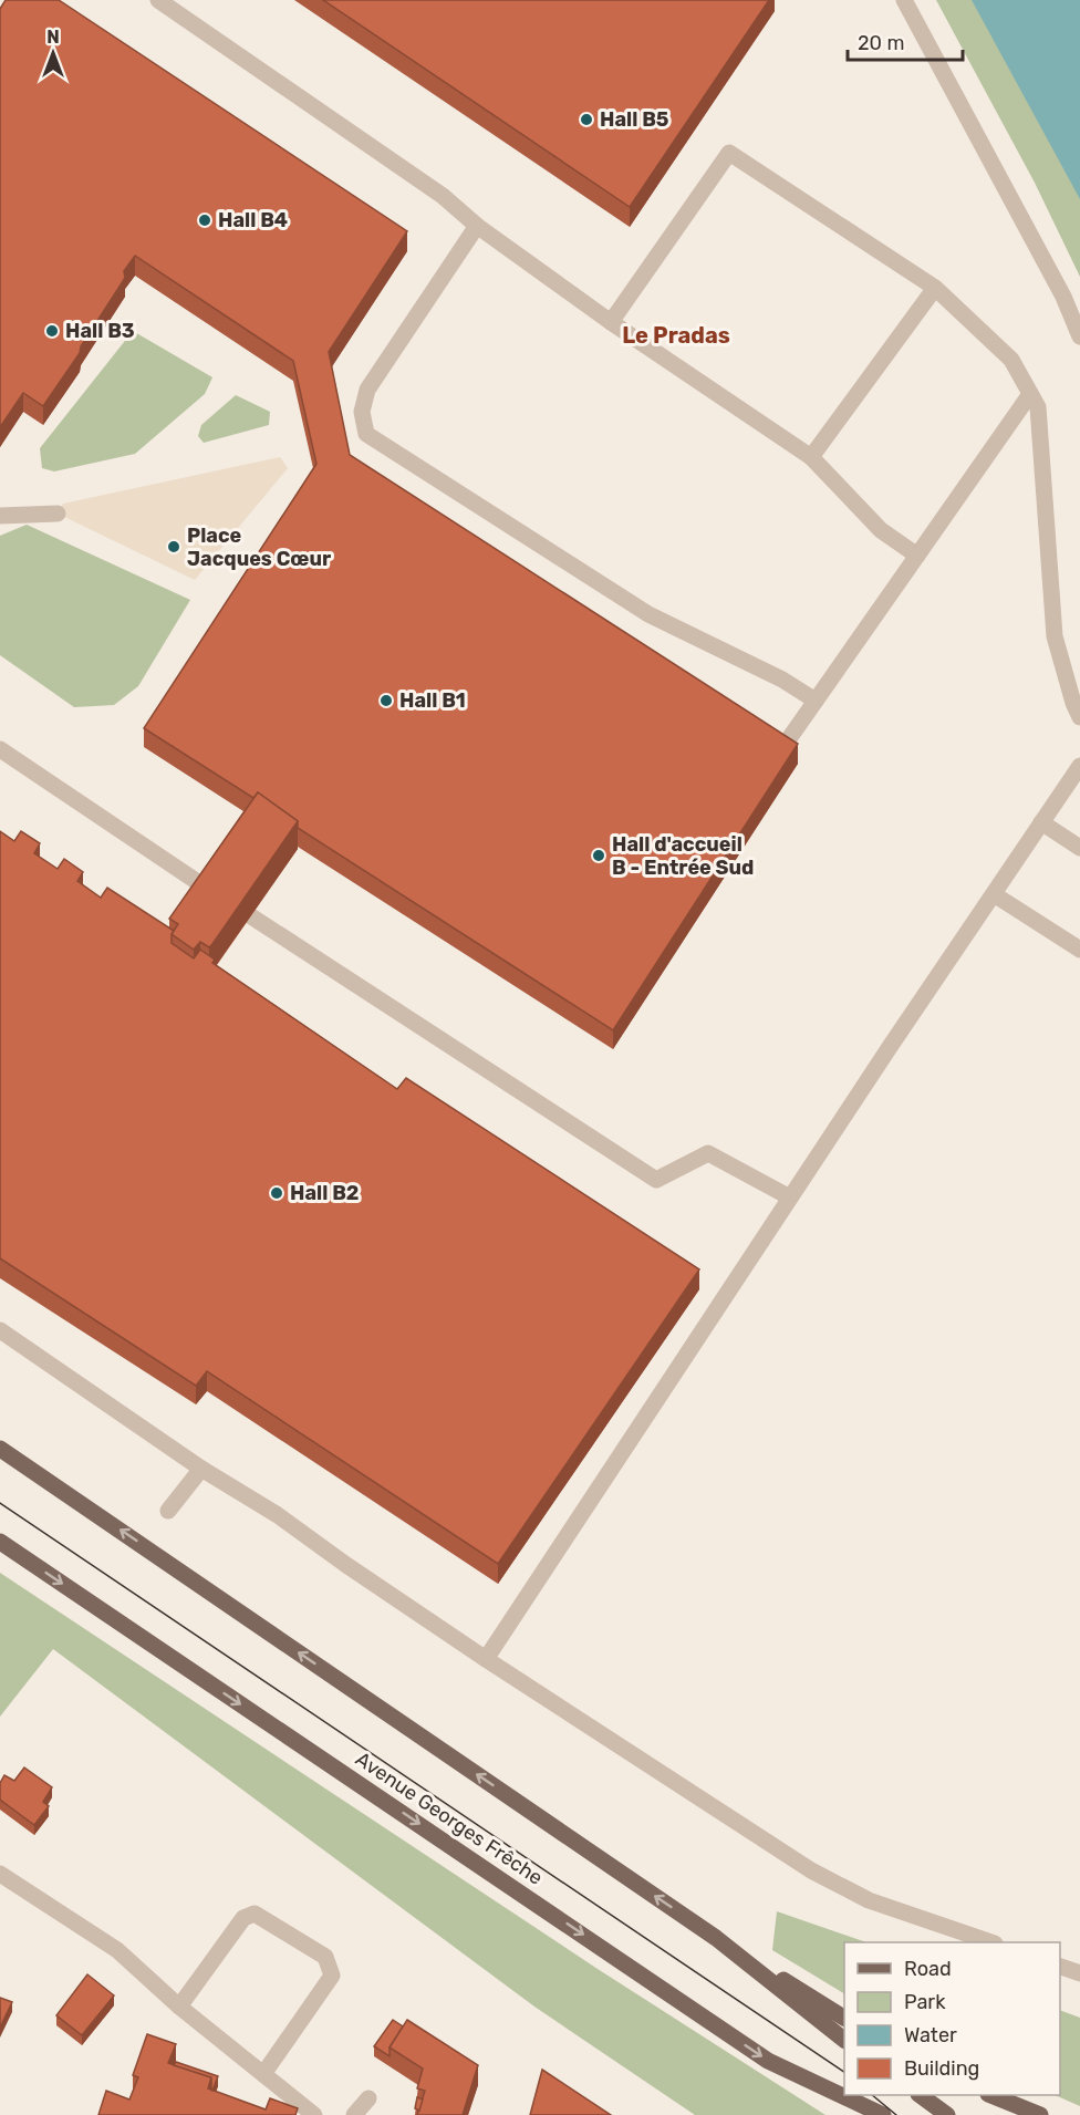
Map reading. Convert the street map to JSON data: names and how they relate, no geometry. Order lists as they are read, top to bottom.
{
  "streets": {
    "main road": ["Avenue Georges Frêche"]
  },
  "districts": ["Le Pradas"],
  "places": [
    "Hall B5",
    "Hall B4",
    "Hall B3",
    "Place Jacques Cœur",
    "Hall B1",
    "Hall d'accueil B - Entrée Sud",
    "Hall B2"
  ],
  "legend": [
    "Road",
    "Park",
    "Water",
    "Building"
  ],
  "scale_bar": "20 m",
  "north": "top"
}
